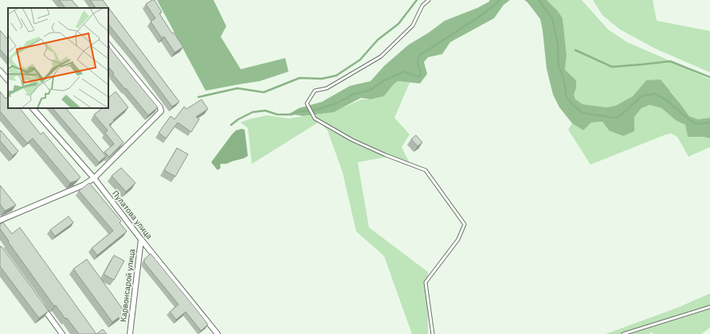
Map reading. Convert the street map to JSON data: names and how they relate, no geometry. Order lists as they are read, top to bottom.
{
  "streets": {
    "street": ["Пулатова улица", "Карвонсарой улица"]
  },
  "crossings": [
    ["Пулатова улица", "Карвонсарой улица"]
  ]
}
